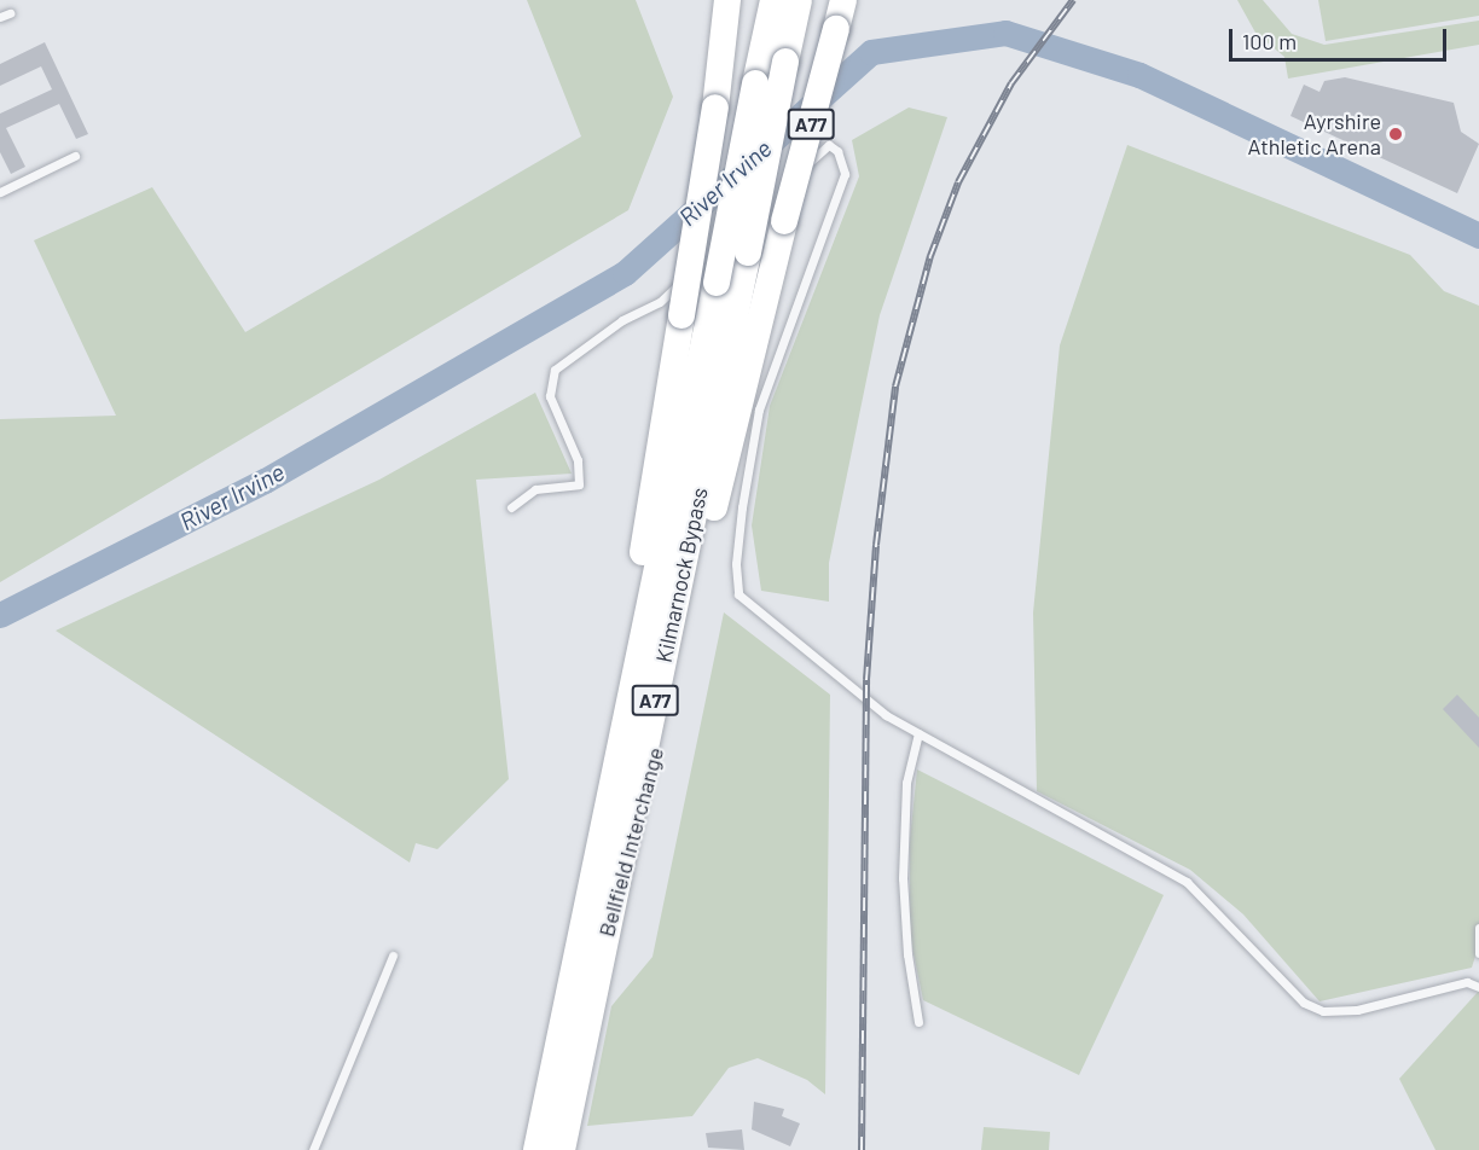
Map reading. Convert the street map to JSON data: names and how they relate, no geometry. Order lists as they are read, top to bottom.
{
  "streets": {
    "highway": ["A77", "Kilmarnock Bypass", "Bellfield Interchange"]
  },
  "crossings": [
    ["A77", "Kilmarnock Bypass"],
    ["A77", "Bellfield Interchange"],
    ["Kilmarnock Bypass", "Bellfield Interchange"]
  ],
  "water": ["River Irvine"],
  "places": ["Ayrshire Athletic Arena"],
  "scale_bar": "100 m"
}
